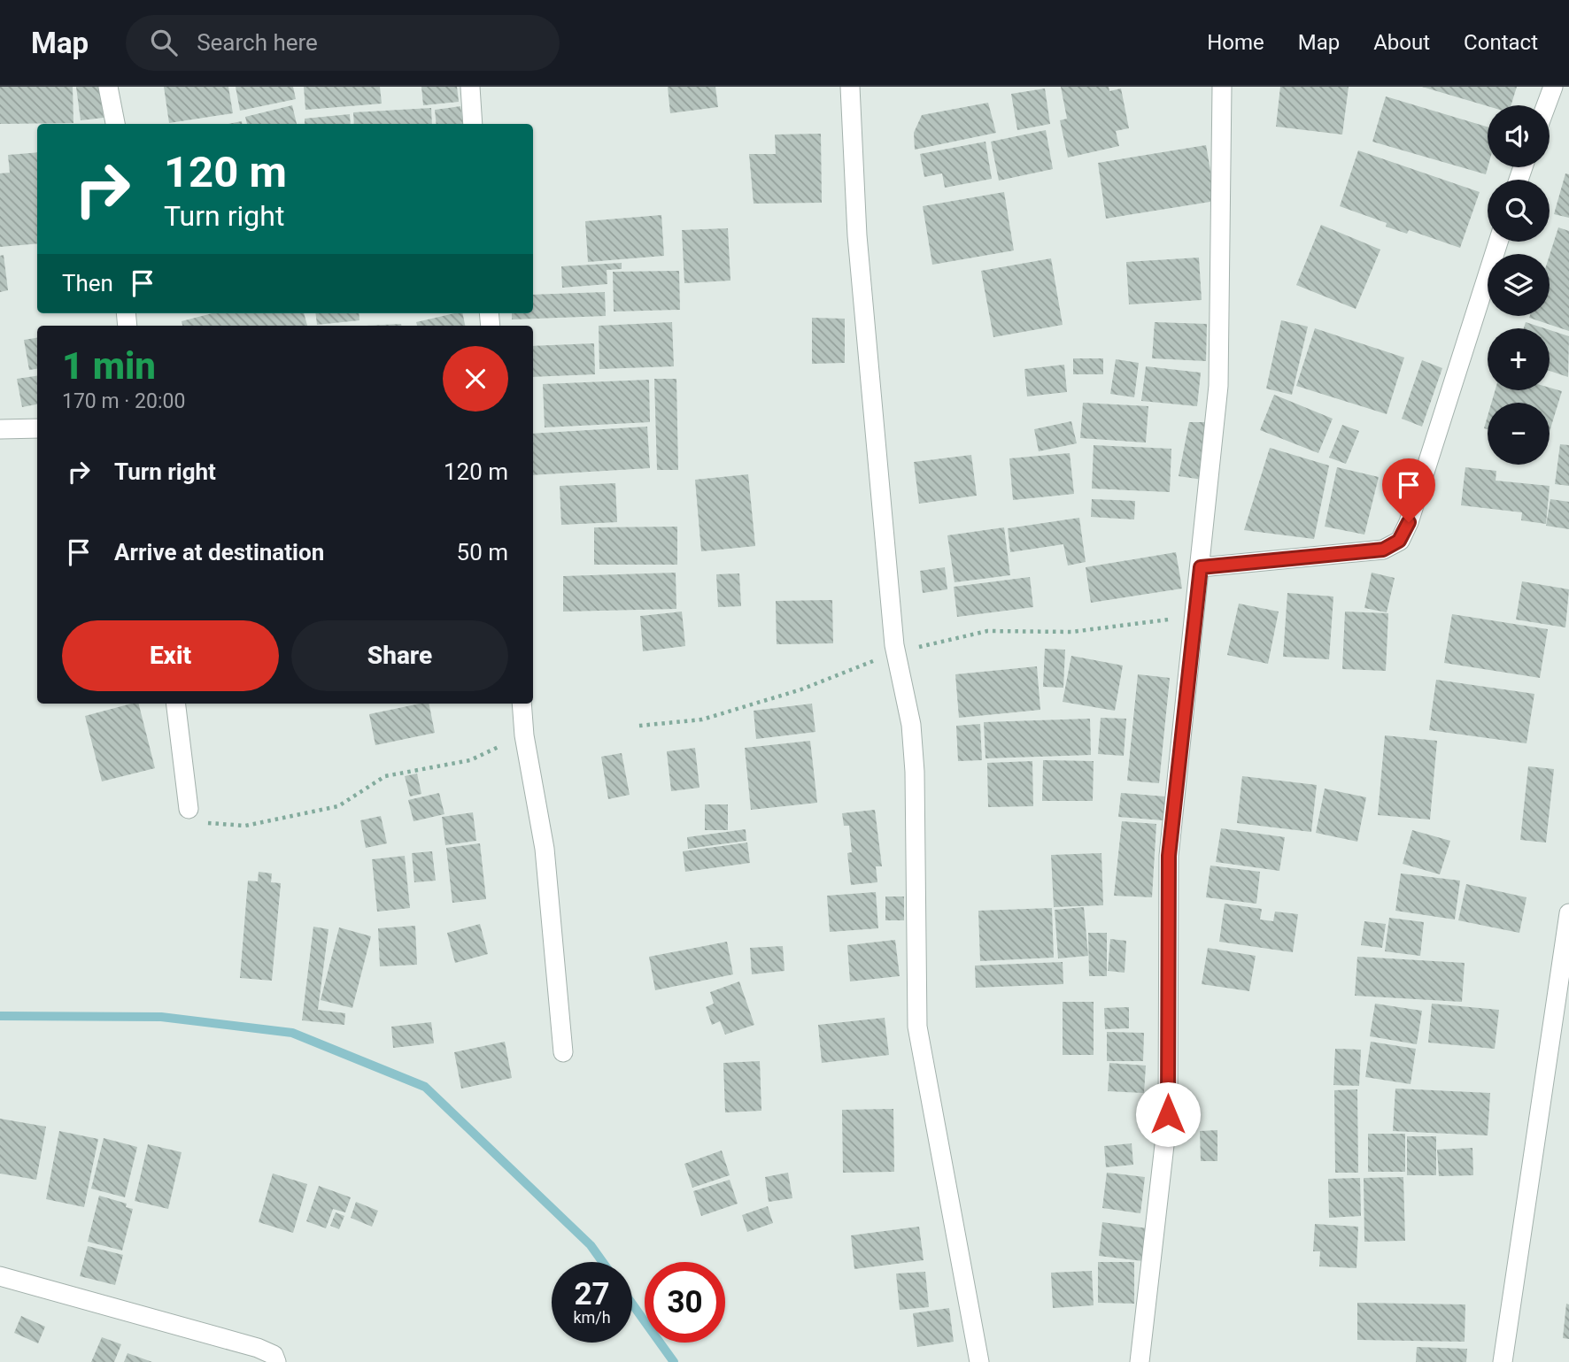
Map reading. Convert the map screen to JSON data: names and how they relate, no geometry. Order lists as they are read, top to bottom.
{
  "page": {
    "header": "Map",
    "search": "Search here",
    "nav": [
      "Home",
      "Map",
      "About",
      "Contact"
    ],
    "map_buttons": ["+", "−"],
    "turn": ["120 m", "Turn right"],
    "then": "Then",
    "heading": ["1 min", "170 m · 20:00"],
    "list": [
      {
        "name": "Turn right",
        "value": "120 m"
      },
      {
        "name": "Arrive at destination",
        "value": "50 m"
      }
    ],
    "buttons": ["Exit", "Share"],
    "speed": "27 km/h",
    "limit": "30"
  }
}
